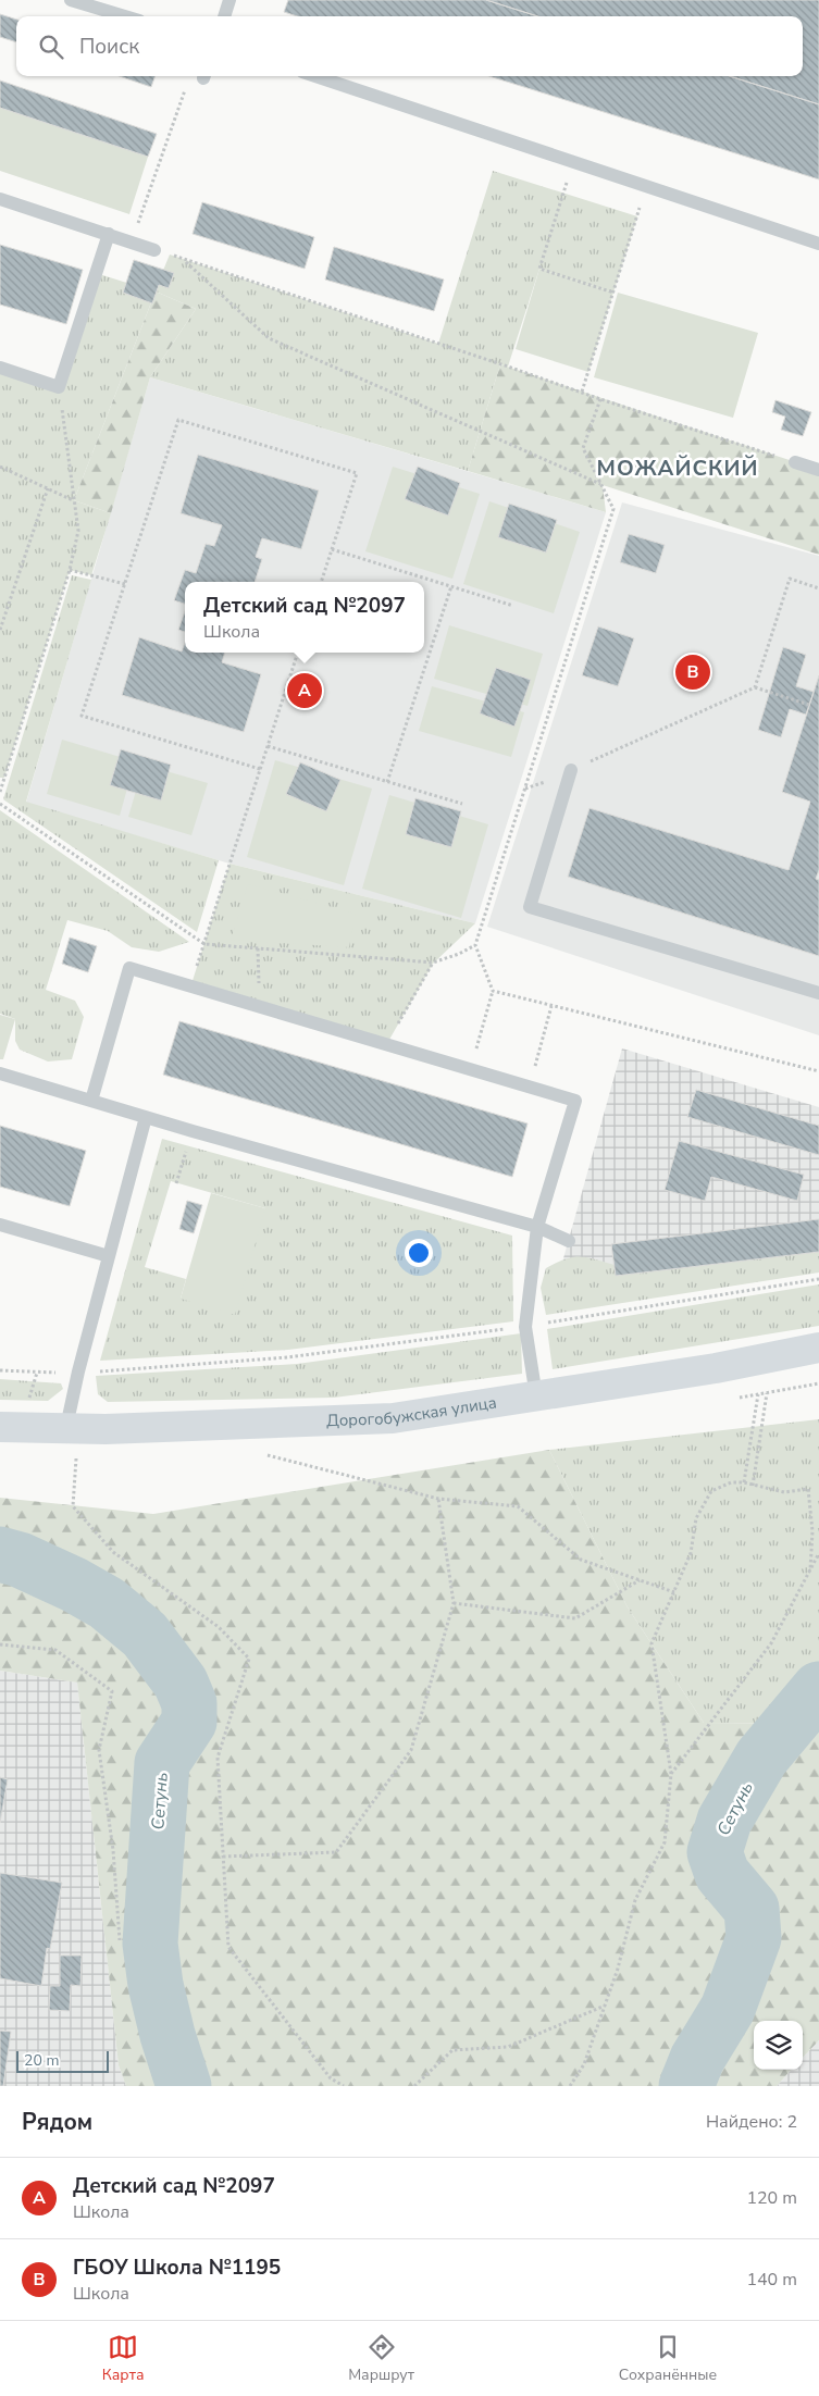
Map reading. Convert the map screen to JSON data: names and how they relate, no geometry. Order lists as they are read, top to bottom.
{
  "streets": {
    "street": ["Дорогобужская улица"]
  },
  "districts": ["МОЖАЙСКИЙ"],
  "water": ["Сетунь"],
  "scale_bar": "20 m",
  "page": {
    "search": "Поиск",
    "popup": ["Детский сад №2097", "Школа"],
    "pins": ["B", "A"],
    "scale": "20 m",
    "heading": ["Рядом", "Найдено: 2"],
    "list": [
      {
        "mark": "A",
        "name": "Детский сад №2097",
        "note": "Школа",
        "value": "120 m"
      },
      {
        "mark": "B",
        "name": "ГБОУ Школа №1195",
        "note": "Школа",
        "value": "140 m"
      }
    ],
    "nav": ["Карта", "Маршрут", "Сохранённые"]
  }
}
